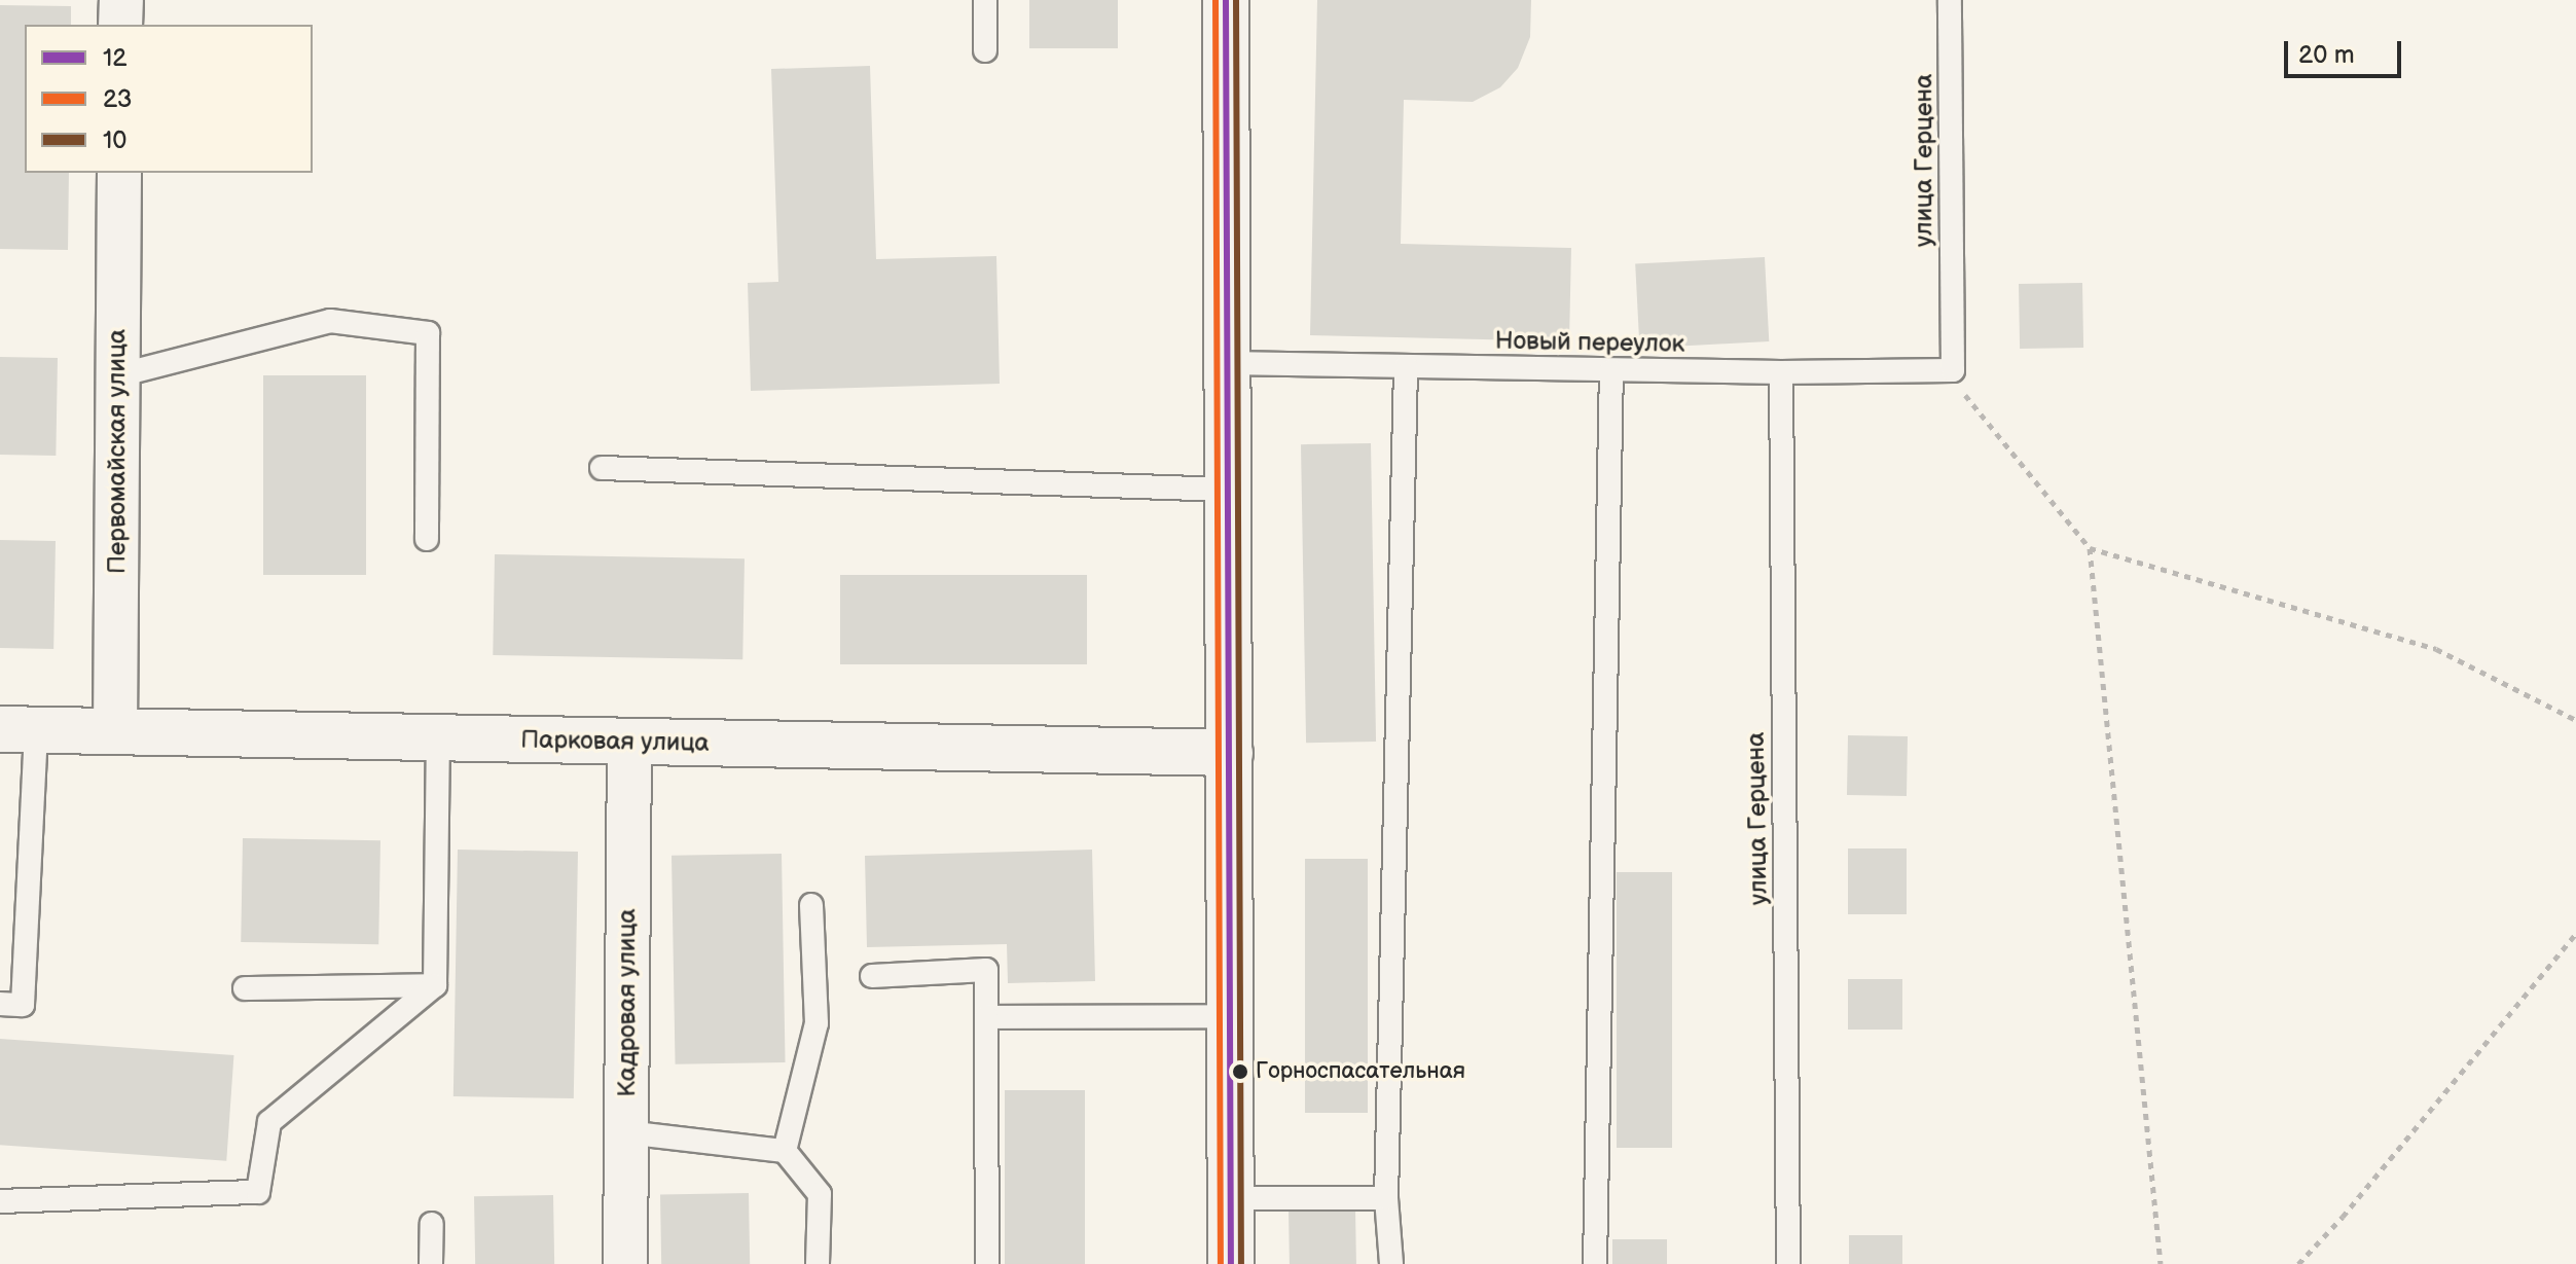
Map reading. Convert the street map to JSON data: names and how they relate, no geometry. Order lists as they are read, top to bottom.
{
  "streets": {
    "main road": ["Парковая улица"],
    "street": ["Первомайская улица", "Кадровая улица"],
    "lane": ["улица Герцена", "Новый переулок"]
  },
  "crossings": [
    ["улица Герцена", "Новый переулок"],
    ["Первомайская улица", "Парковая улица"],
    ["Парковая улица", "Кадровая улица"]
  ],
  "places": ["Горноспасательная"],
  "lines": ["transit line 12", "transit line 23", "transit line 10"],
  "legend": ["12", "23", "10"],
  "scale_bar": "20 m"
}
